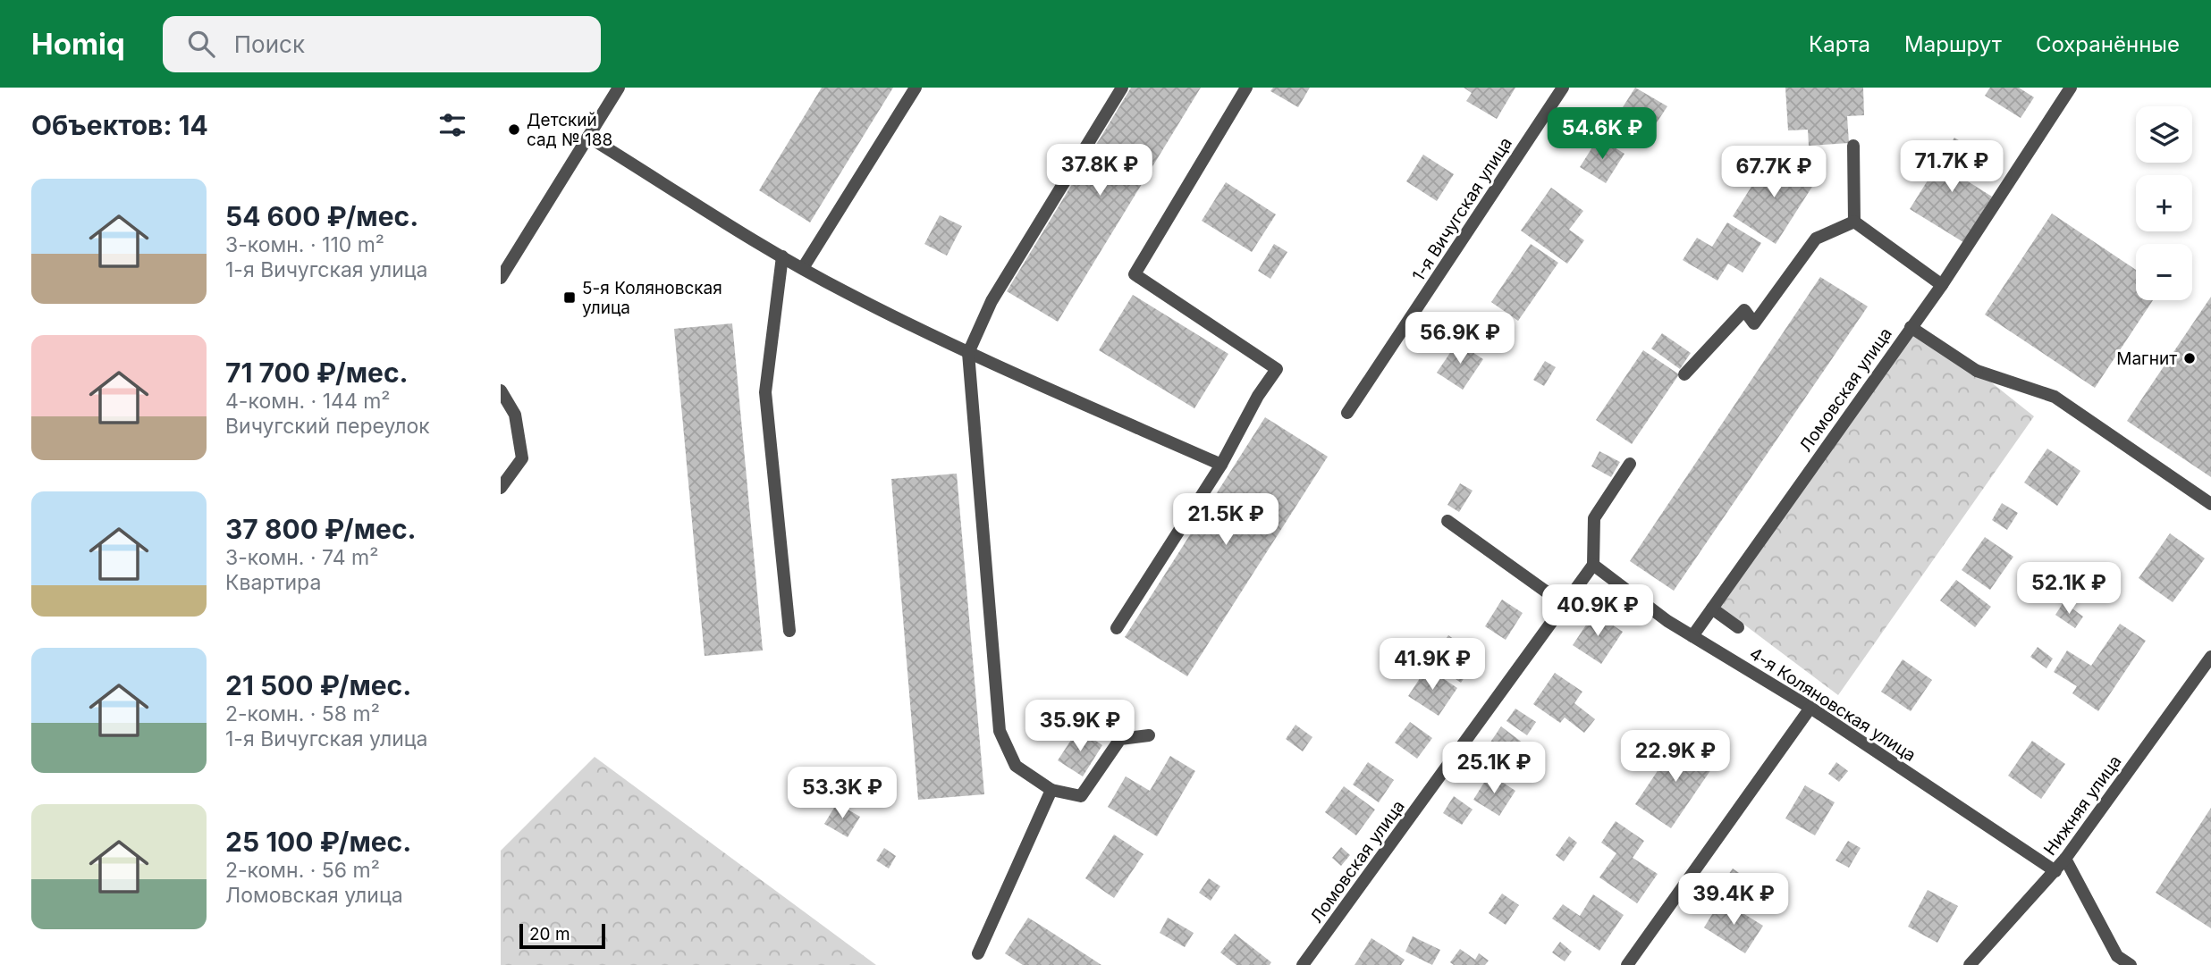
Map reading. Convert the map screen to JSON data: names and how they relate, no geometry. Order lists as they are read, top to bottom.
{
  "streets": {
    "street": [
      "1-я Вичугская улица",
      "Ломовская улица",
      "4-я Коляновская улица",
      "Нижняя улица"
    ]
  },
  "crossings": [
    ["Ломовская улица", "4-я Коляновская улица"],
    ["4-я Коляновская улица", "Нижняя улица"]
  ],
  "places": {
    "other": ["Детский сад № 188", "Магнит"],
    "transit": ["5-я Коляновская улица"]
  },
  "scale_bar": "20 m",
  "page": {
    "header": "Homiq",
    "search": "Поиск",
    "nav": ["Карта", "Маршрут", "Сохранённые"],
    "heading": "Объектов: 14",
    "map_buttons": ["+", "−"],
    "price": [
      "54.6K ₽",
      "71.7K ₽",
      "37.8K ₽",
      "67.7K ₽",
      "56.9K ₽",
      "21.5K ₽",
      "52.1K ₽",
      "40.9K ₽",
      "41.9K ₽",
      "35.9K ₽",
      "22.9K ₽",
      "25.1K ₽",
      "53.3K ₽",
      "39.4K ₽"
    ],
    "list": [
      {
        "name": "54 600 ₽/мес.",
        "note": "3-комн. · 110 m² · 1-я Вичугская улица"
      },
      {
        "name": "71 700 ₽/мес.",
        "note": "4-комн. · 144 m² · Вичугский переулок"
      },
      {
        "name": "37 800 ₽/мес.",
        "note": "3-комн. · 74 m² · Квартира"
      },
      {
        "name": "21 500 ₽/мес.",
        "note": "2-комн. · 58 m² · 1-я Вичугская улица"
      },
      {
        "name": "25 100 ₽/мес.",
        "note": "2-комн. · 56 m² · Ломовская улица"
      }
    ],
    "scale": "20 m"
  }
}
